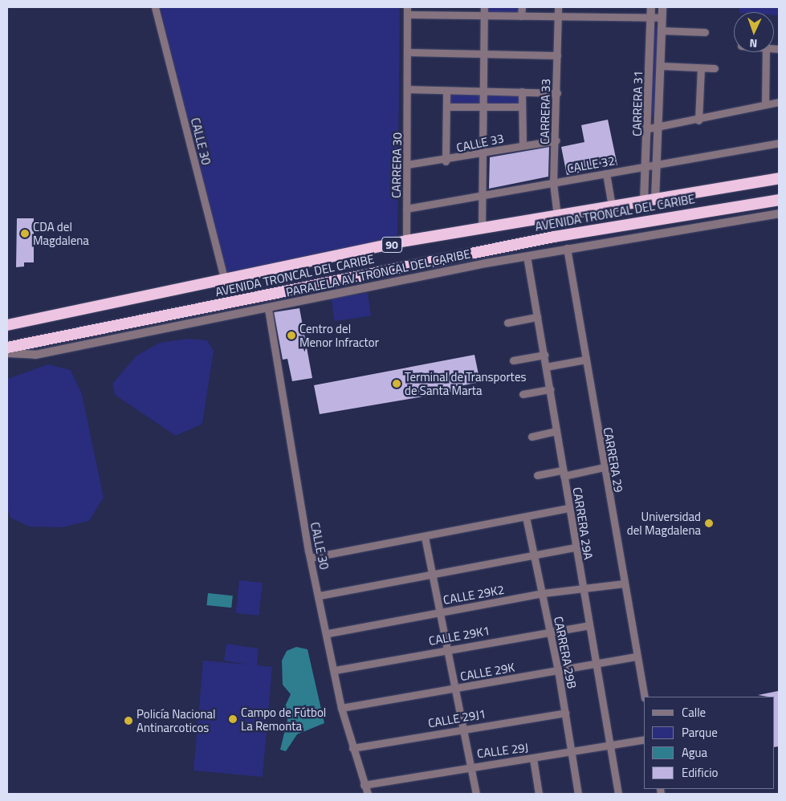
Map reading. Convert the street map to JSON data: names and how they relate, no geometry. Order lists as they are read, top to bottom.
{
  "streets": {
    "highway": ["AVENIDA TRONCAL DEL CARIBE", "90"],
    "street": [
      "CARRERA 31",
      "CARRERA 33",
      "CALLE 30",
      "CALLE 33",
      "CALLE 32",
      "CARRERA 30",
      "PARALELA AV. TRONCAL DEL CARIBE",
      "CARRERA 29",
      "CARRERA 29A",
      "CALLE 29K2",
      "CALLE 29K1",
      "CARRERA 29B",
      "CALLE 29K",
      "CALLE 29J1",
      "CALLE 29J"
    ]
  },
  "crossings": [
    ["CARRERA 31", "CALLE 32"],
    ["CARRERA 31", "AVENIDA TRONCAL DEL CARIBE"],
    ["CARRERA 33", "CALLE 33"],
    ["CARRERA 33", "CALLE 32"],
    ["CARRERA 33", "AVENIDA TRONCAL DEL CARIBE"],
    ["CALLE 30", "AVENIDA TRONCAL DEL CARIBE"],
    ["CALLE 30", "PARALELA AV. TRONCAL DEL CARIBE"],
    ["CALLE 30", "CALLE 29K2"],
    ["CALLE 30", "CALLE 29K1"],
    ["CALLE 30", "CALLE 29K"],
    ["CALLE 30", "CALLE 29J1"],
    ["CALLE 30", "CALLE 29J"],
    ["CALLE 33", "CARRERA 30"],
    ["CALLE 32", "CARRERA 30"],
    ["CARRERA 30", "AVENIDA TRONCAL DEL CARIBE"],
    ["PARALELA AV. TRONCAL DEL CARIBE", "CARRERA 29"],
    ["PARALELA AV. TRONCAL DEL CARIBE", "CARRERA 29A"],
    ["CARRERA 29", "CALLE 29K2"],
    ["CARRERA 29", "CALLE 29K"],
    ["CARRERA 29A", "CALLE 29K2"],
    ["CARRERA 29A", "CALLE 29K1"],
    ["CARRERA 29A", "CALLE 29K"],
    ["CARRERA 29A", "CALLE 29J"],
    ["CALLE 29K2", "CARRERA 29B"],
    ["CALLE 29K1", "CARRERA 29B"],
    ["CARRERA 29B", "CALLE 29K"],
    ["CARRERA 29B", "CALLE 29J1"],
    ["CARRERA 29B", "CALLE 29J"]
  ],
  "places": [
    "CDA del Magdalena",
    "Centro del Menor Infractor",
    "Terminal de Transportes de Santa Marta",
    "Universidad del Magdalena",
    "Campo de Fútbol La Remonta",
    "Policía Nacional Antinarcoticos"
  ],
  "legend": [
    "Calle",
    "Parque",
    "Agua",
    "Edificio"
  ],
  "north": "bottom"
}
